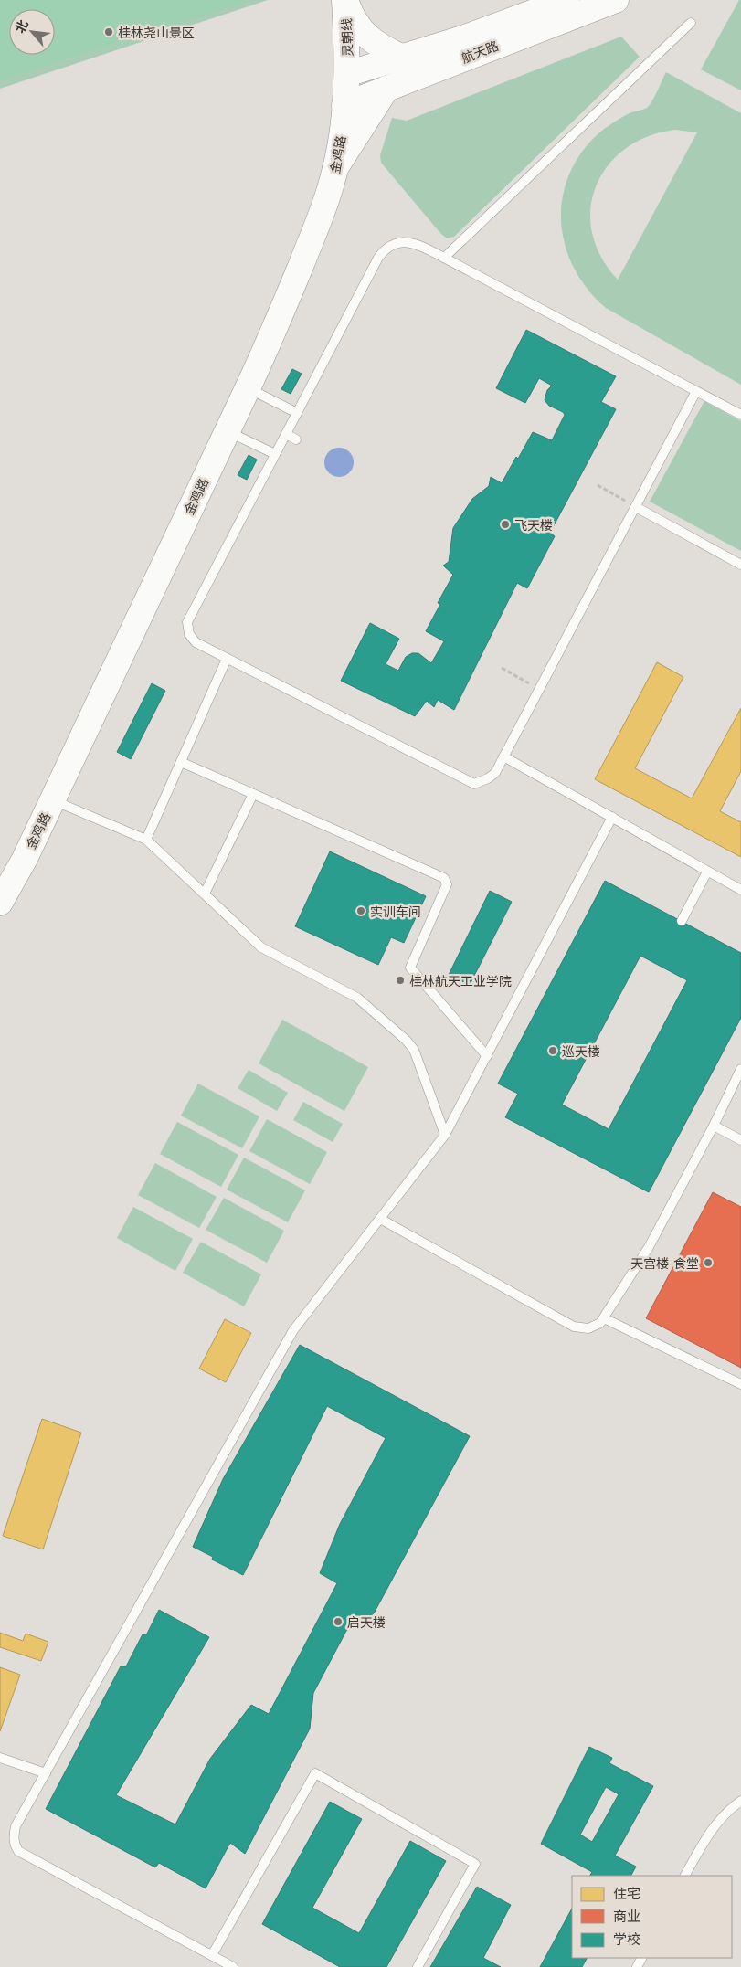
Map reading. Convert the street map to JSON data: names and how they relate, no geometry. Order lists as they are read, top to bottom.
{
  "streets": {
    "main road": ["灵朝线", "航天路", "金鸡路"]
  },
  "crossings": [
    ["灵朝线", "航天路"],
    ["灵朝线", "金鸡路"],
    ["航天路", "金鸡路"]
  ],
  "places": [
    "桂林尧山景区",
    "飞天楼",
    "实训车间",
    "桂林航天工业学院",
    "巡天楼",
    "天宫楼-食堂",
    "启天楼"
  ],
  "legend": ["住宅", "商业", "学校"],
  "north": "top left"
}
